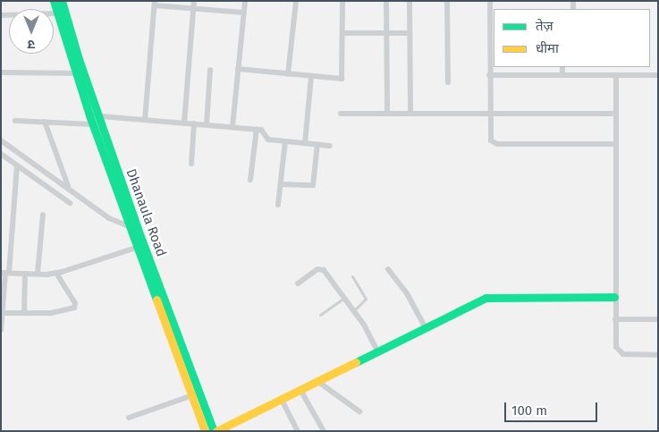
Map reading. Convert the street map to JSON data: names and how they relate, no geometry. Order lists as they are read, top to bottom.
{
  "streets": {
    "street": ["Dhanaula Road"]
  },
  "legend": ["तेज़", "धीमा"],
  "scale_bar": "100 m",
  "north": "bottom"
}
